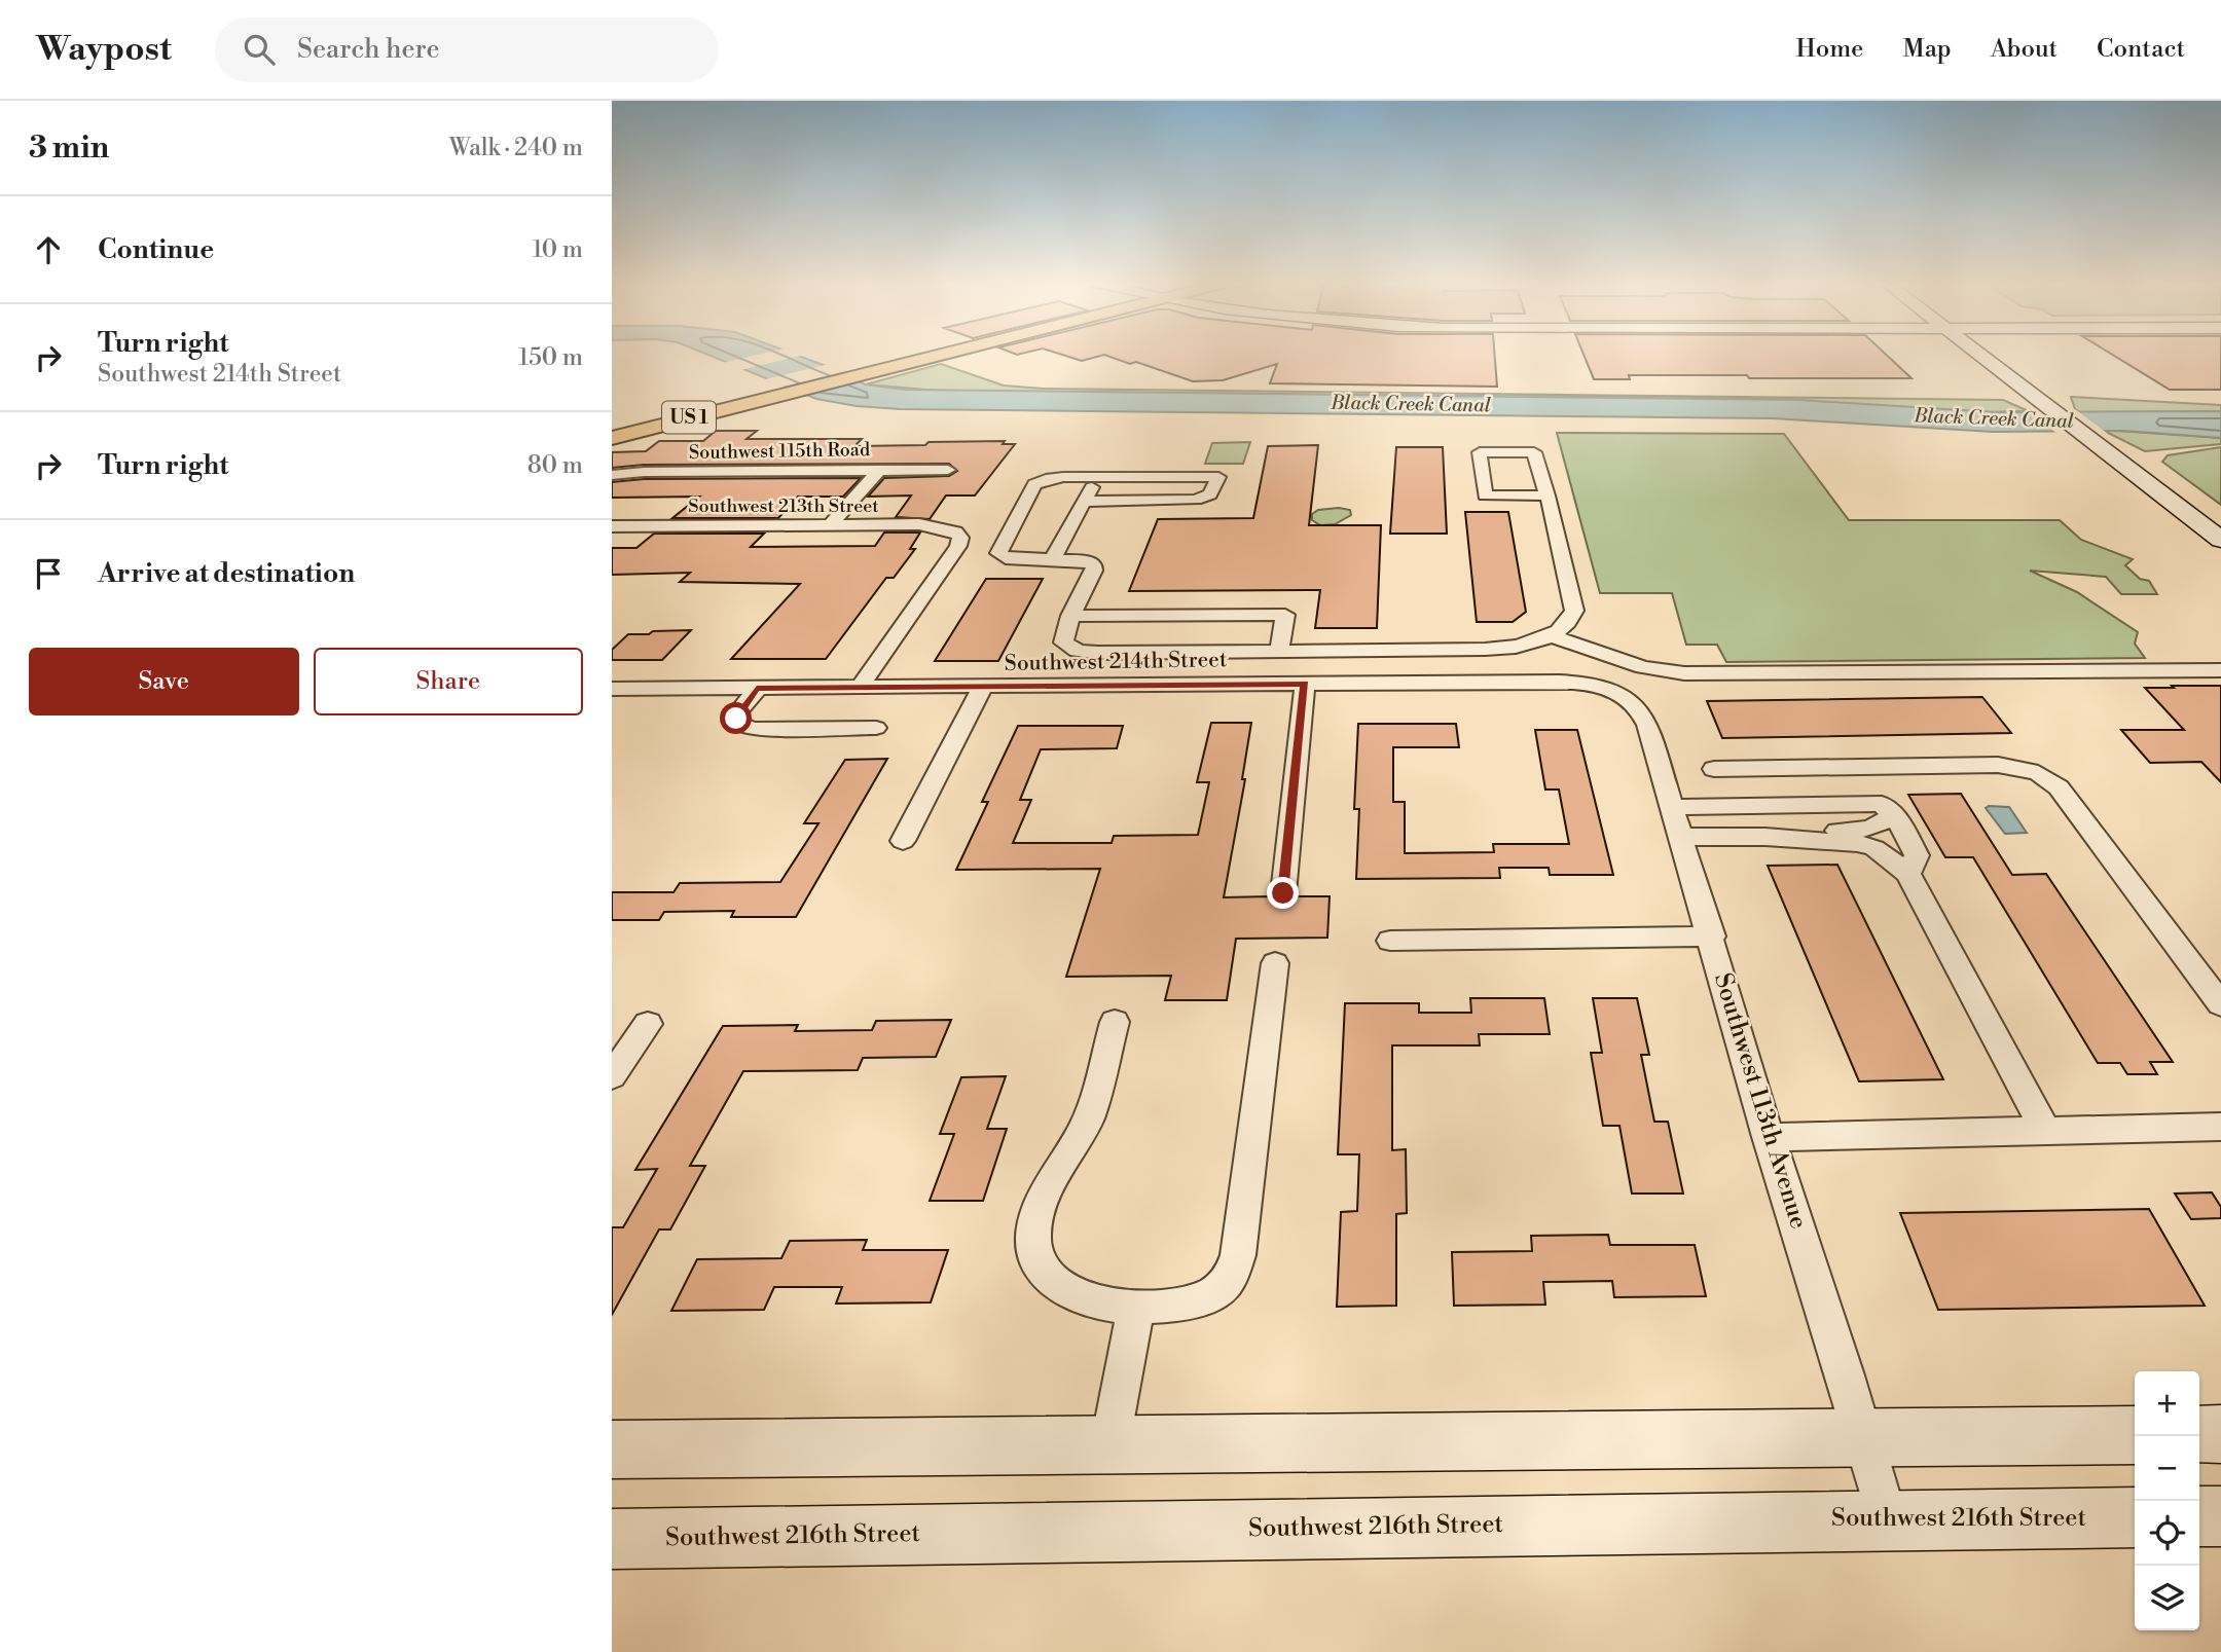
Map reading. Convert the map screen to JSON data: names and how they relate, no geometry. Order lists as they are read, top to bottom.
{
  "streets": {
    "highway": ["US 1"],
    "main road": ["Southwest 216th Street"],
    "street": [
      "Southwest 115th Road",
      "Southwest 213th Street",
      "Southwest 214th Street",
      "Southwest 113th Avenue"
    ]
  },
  "crossings": [
    ["Southwest 213th Street", "Southwest 214th Street"],
    ["Southwest 214th Street", "Southwest 113th Avenue"],
    ["Southwest 113th Avenue", "Southwest 216th Street"]
  ],
  "water": ["Black Creek Canal"],
  "page": {
    "header": "Waypost",
    "search": "Search here",
    "nav": [
      "Home",
      "Map",
      "About",
      "Contact"
    ],
    "heading": ["3 min", "Walk · 240 m"],
    "list": [
      ["Continue", "10 m"],
      ["Turn right", "Southwest 214th Street", "150 m"],
      ["Turn right", "80 m"],
      "Arrive at destination"
    ],
    "buttons": ["Save", "Share"],
    "map_buttons": ["+", "−"]
  }
}
